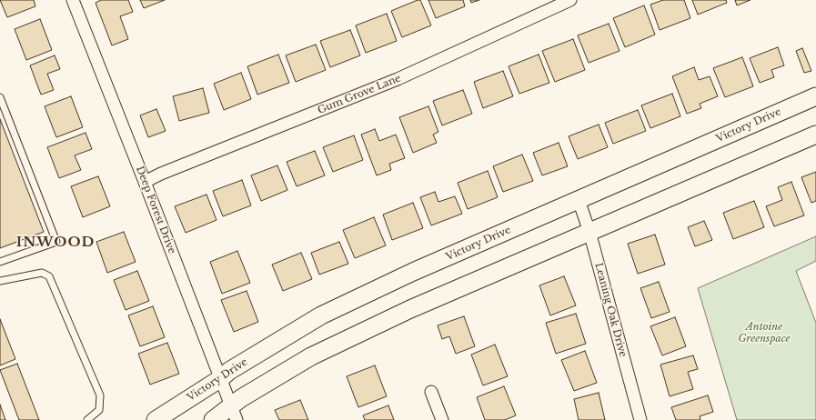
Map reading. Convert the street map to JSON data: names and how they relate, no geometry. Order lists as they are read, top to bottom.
{
  "streets": {
    "main road": ["Victory Drive"],
    "street": ["Gum Grove Lane", "Deep Forest Drive", "Leaning Oak Drive"]
  },
  "crossings": [
    ["Gum Grove Lane", "Deep Forest Drive"],
    ["Victory Drive", "Deep Forest Drive"],
    ["Victory Drive", "Leaning Oak Drive"]
  ],
  "districts": ["INWOOD"],
  "parks": ["Antoine Greenspace"]
}
